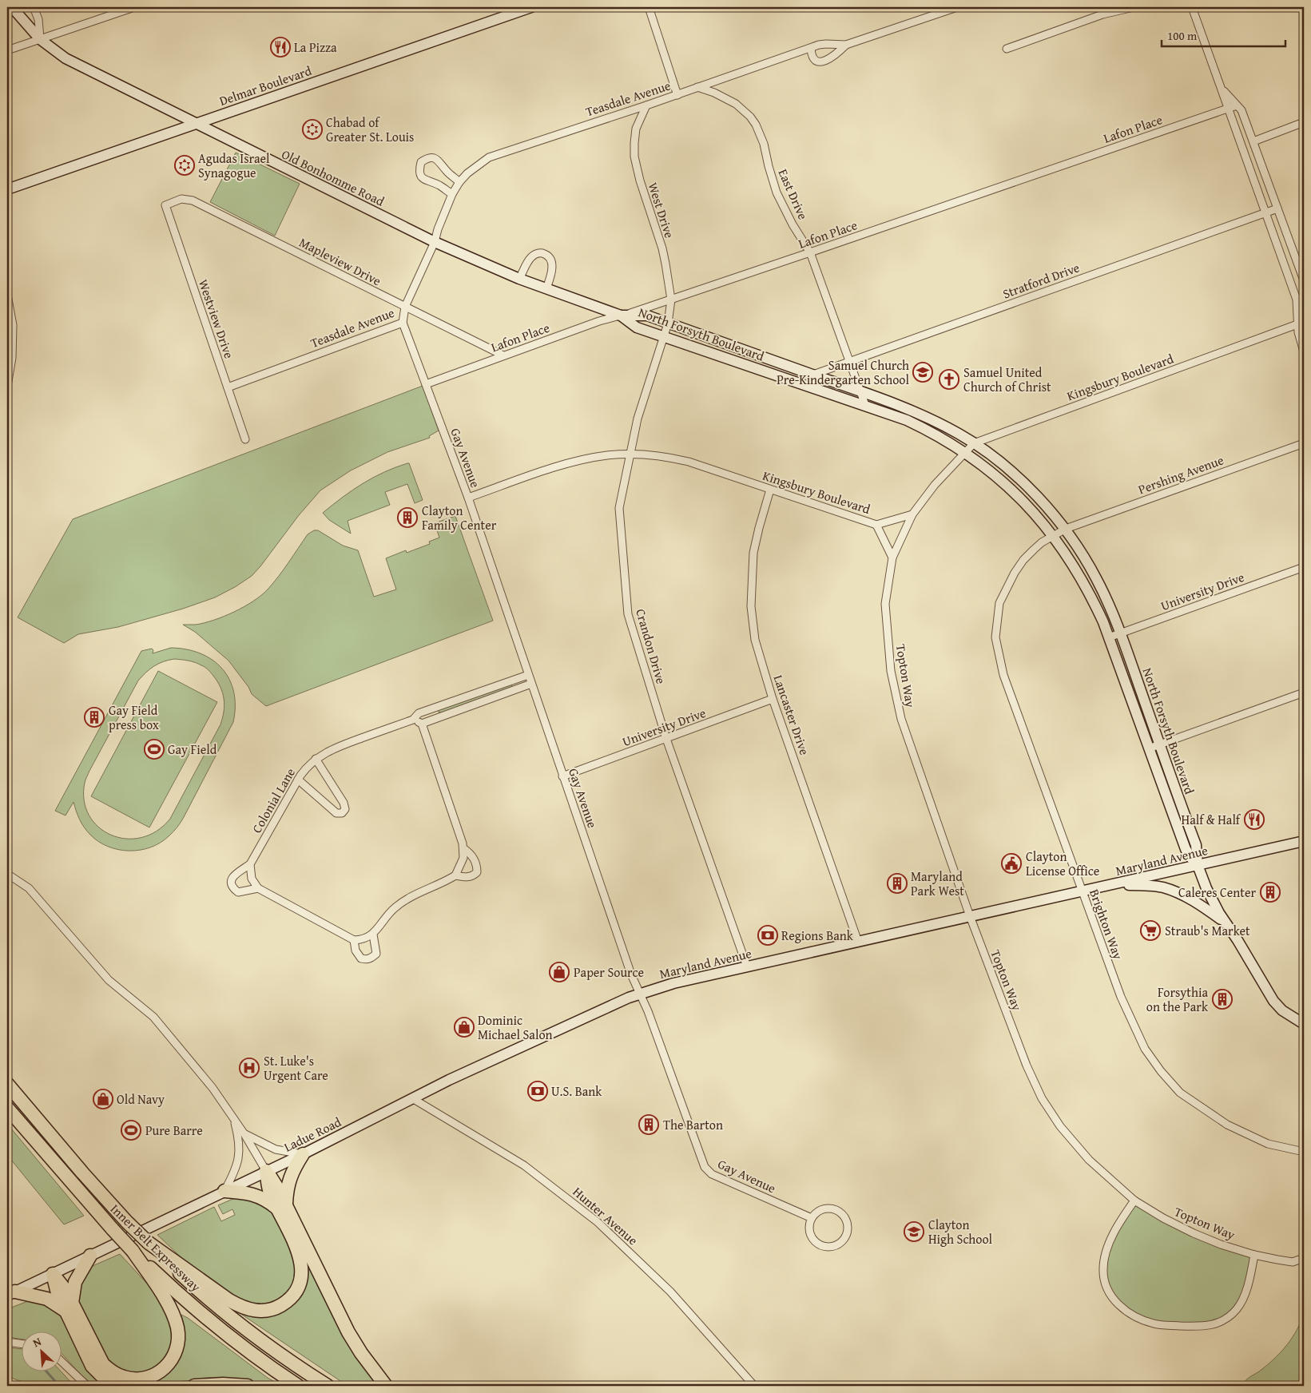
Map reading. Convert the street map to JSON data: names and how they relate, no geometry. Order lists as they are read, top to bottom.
{
  "streets": {
    "highway": ["Inner Belt Expressway"],
    "street": [
      "Delmar Boulevard",
      "Teasdale Avenue",
      "Lafon Place",
      "Old Bonhomme Road",
      "East Drive",
      "West Drive",
      "Mapleview Drive",
      "Stratford Drive",
      "Westview Drive",
      "North Forsyth Boulevard",
      "Kingsbury Boulevard",
      "Gay Avenue",
      "Pershing Avenue",
      "University Drive",
      "Crandon Drive",
      "Topton Way",
      "Lancaster Drive",
      "Colonial Lane",
      "Maryland Avenue",
      "Brighton Way",
      "Ladue Road",
      "Hunter Avenue"
    ]
  },
  "crossings": [
    ["Delmar Boulevard", "Old Bonhomme Road"],
    ["Teasdale Avenue", "Old Bonhomme Road"],
    ["Teasdale Avenue", "East Drive"],
    ["Teasdale Avenue", "West Drive"],
    ["Teasdale Avenue", "Mapleview Drive"],
    ["Teasdale Avenue", "Westview Drive"],
    ["Teasdale Avenue", "Gay Avenue"],
    ["Lafon Place", "Old Bonhomme Road"],
    ["Lafon Place", "East Drive"],
    ["Lafon Place", "West Drive"],
    ["Lafon Place", "Mapleview Drive"],
    ["Lafon Place", "North Forsyth Boulevard"],
    ["Lafon Place", "Gay Avenue"],
    ["Old Bonhomme Road", "North Forsyth Boulevard"],
    ["East Drive", "Stratford Drive"],
    ["East Drive", "North Forsyth Boulevard"],
    ["West Drive", "North Forsyth Boulevard"],
    ["West Drive", "Crandon Drive"],
    ["Mapleview Drive", "Westview Drive"],
    ["Stratford Drive", "North Forsyth Boulevard"],
    ["North Forsyth Boulevard", "Kingsbury Boulevard"],
    ["North Forsyth Boulevard", "Pershing Avenue"],
    ["North Forsyth Boulevard", "University Drive"],
    ["North Forsyth Boulevard", "Crandon Drive"],
    ["North Forsyth Boulevard", "Maryland Avenue"],
    ["North Forsyth Boulevard", "Brighton Way"],
    ["Kingsbury Boulevard", "Gay Avenue"],
    ["Kingsbury Boulevard", "Crandon Drive"],
    ["Kingsbury Boulevard", "Topton Way"],
    ["Kingsbury Boulevard", "Lancaster Drive"],
    ["Gay Avenue", "University Drive"],
    ["Gay Avenue", "Colonial Lane"],
    ["Gay Avenue", "Maryland Avenue"],
    ["Pershing Avenue", "Brighton Way"],
    ["University Drive", "Crandon Drive"],
    ["University Drive", "Lancaster Drive"],
    ["Crandon Drive", "Maryland Avenue"],
    ["Topton Way", "Maryland Avenue"],
    ["Lancaster Drive", "Maryland Avenue"],
    ["Maryland Avenue", "Brighton Way"],
    ["Maryland Avenue", "Ladue Road"],
    ["Ladue Road", "Hunter Avenue"]
  ],
  "places": {
    "restaurant": ["La Pizza", "Half & Half"],
    "synagogue": ["Chabad of Greater St. Louis", "Agudas Israel Synagogue"],
    "school or university": ["Samuel Church Pre-Kindergarten School", "Clayton High School"],
    "church": ["Samuel United Church of Christ"],
    "building": [
      "Clayton Family Center",
      "Gay Field press box",
      "Maryland Park West",
      "Caleres Center",
      "Forsythia on the Park",
      "The Barton"
    ],
    "sports": ["Gay Field", "Pure Barre"],
    "public building": ["Clayton License Office"],
    "supermarket": ["Straub's Market"],
    "bank": ["Regions Bank", "U.S. Bank"],
    "shop": ["Paper Source", "Dominic Michael Salon", "Old Navy"],
    "hospital": ["St. Luke's Urgent Care"]
  },
  "scale_bar": "100 m",
  "north": "top left"
}
